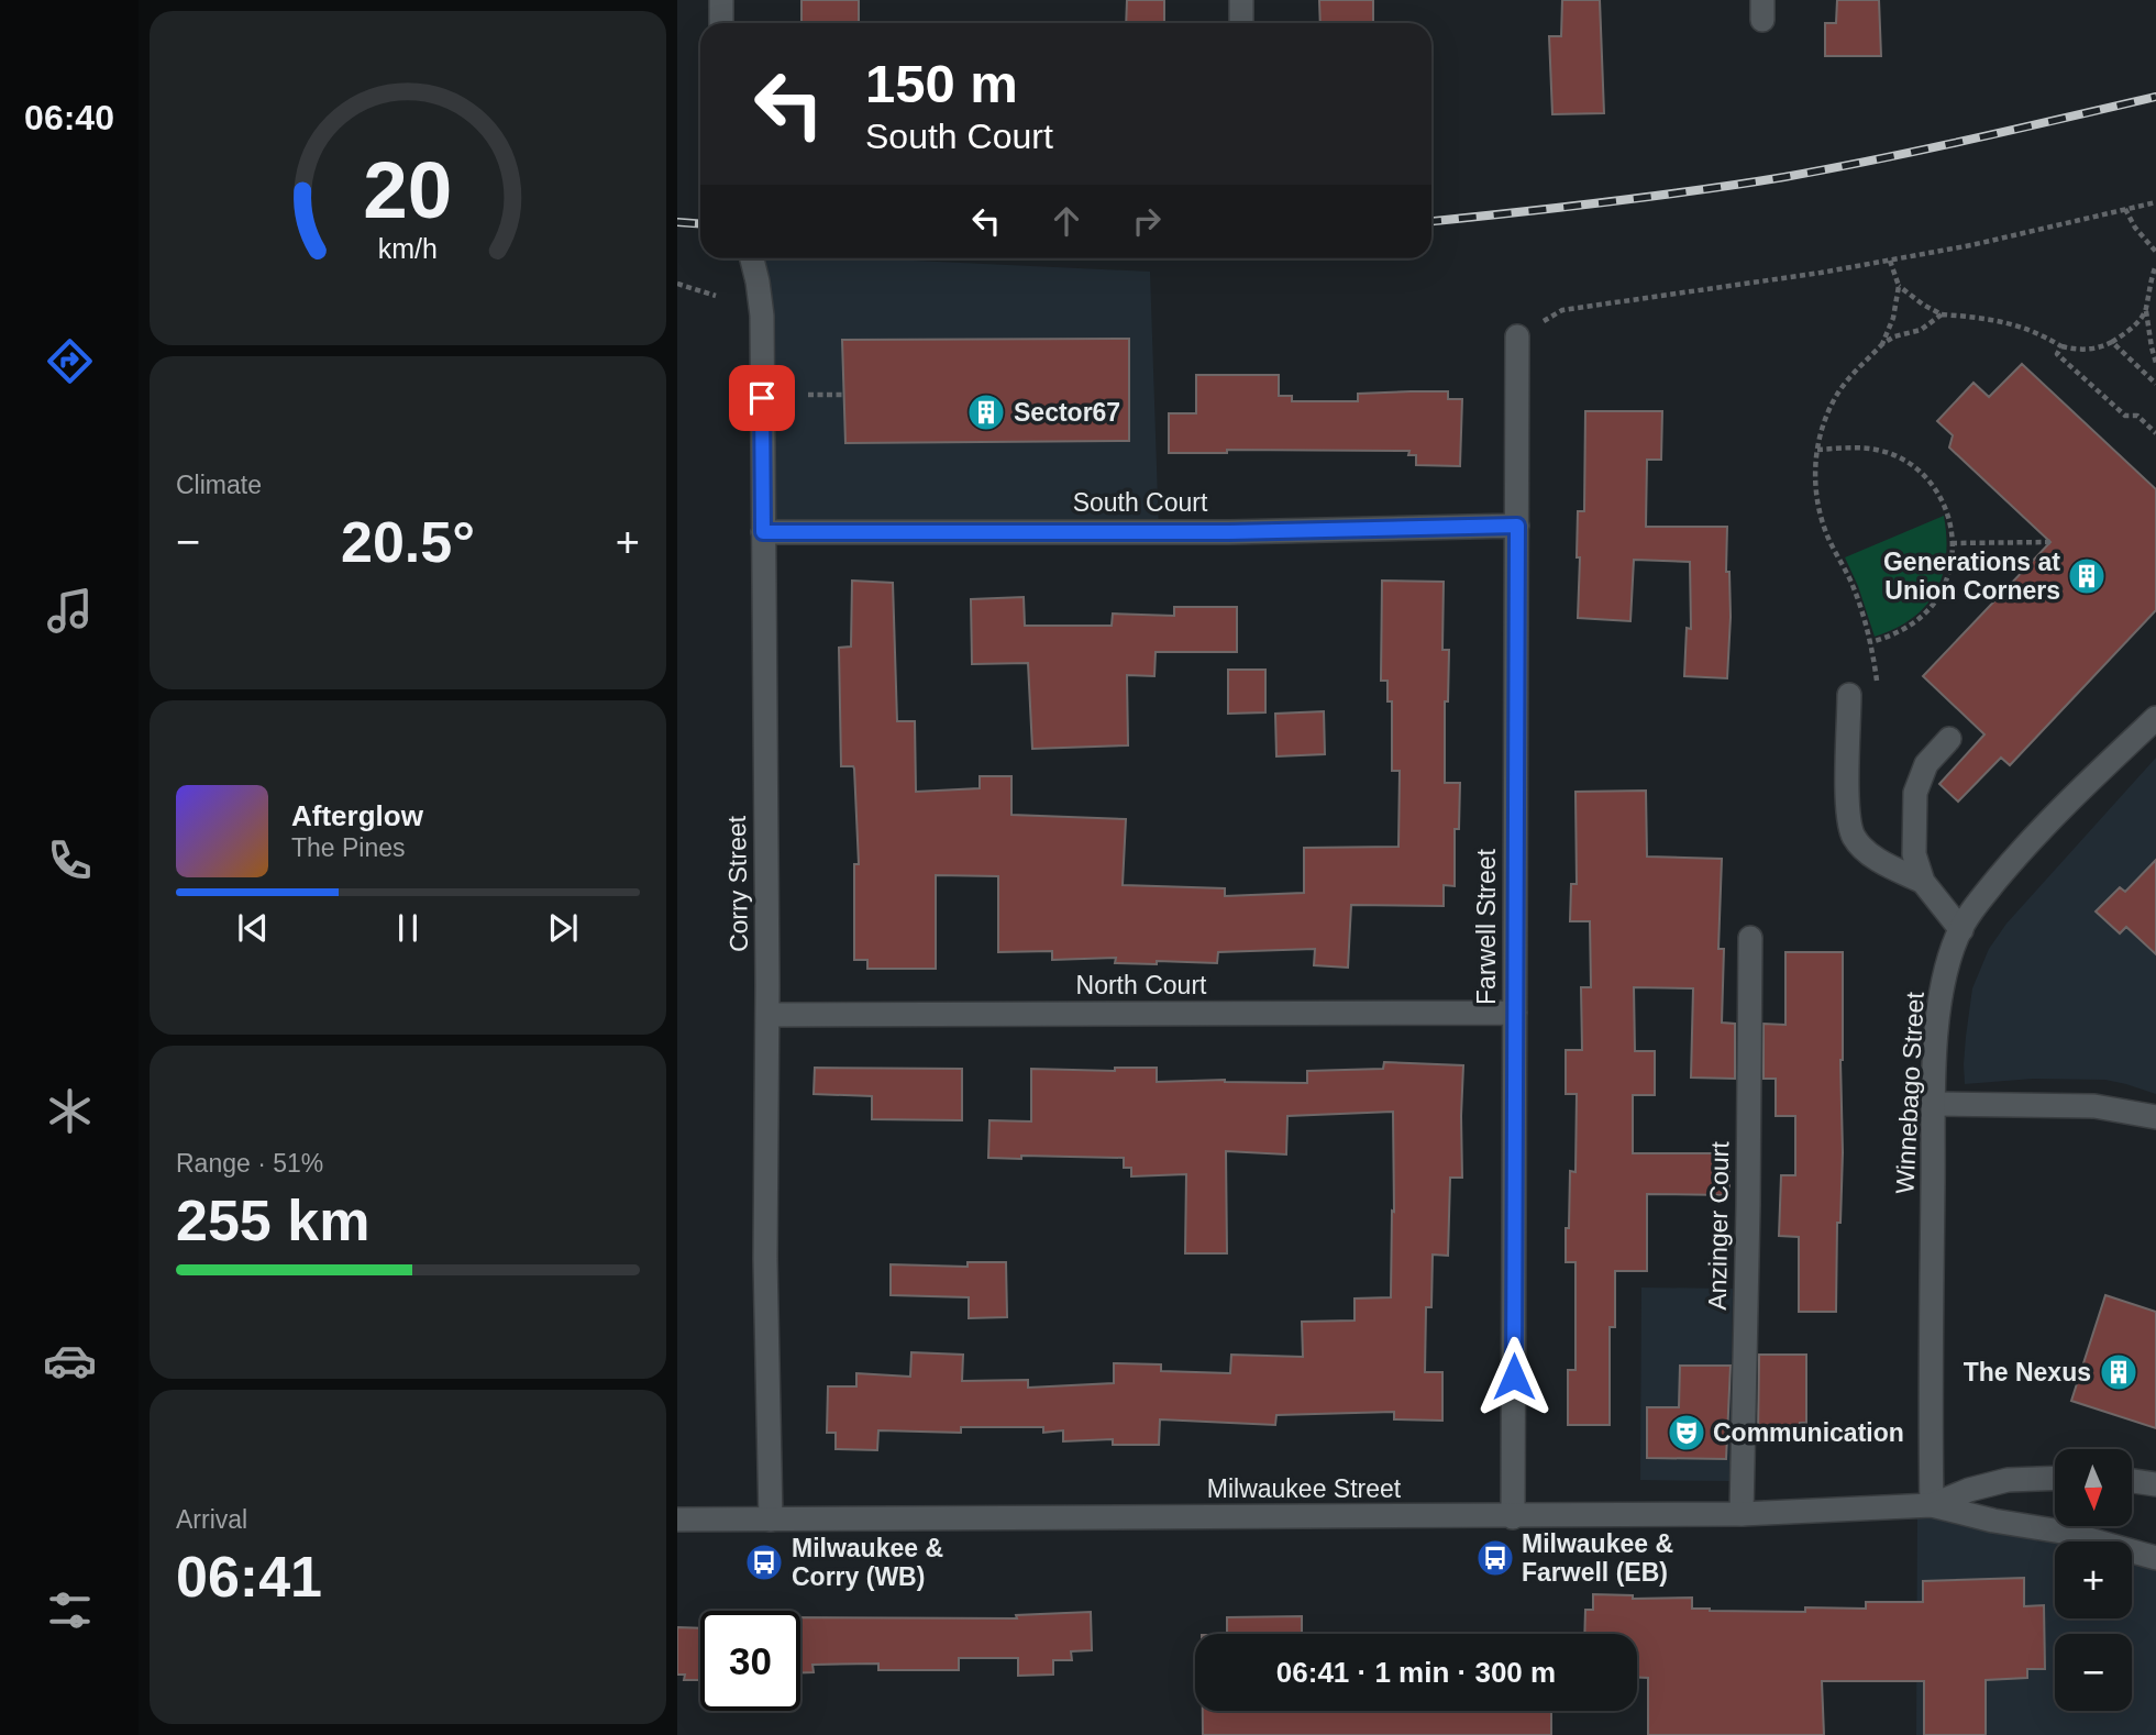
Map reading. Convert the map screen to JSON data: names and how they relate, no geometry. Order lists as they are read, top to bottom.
{
  "streets": {
    "street": [
      "South Court",
      "Corry Street",
      "Farwell Street",
      "North Court",
      "Winnebago Street",
      "Anzinger Court",
      "Milwaukee Street"
    ]
  },
  "crossings": [
    ["South Court", "Corry Street"],
    ["South Court", "Farwell Street"],
    ["Corry Street", "North Court"],
    ["Corry Street", "Milwaukee Street"],
    ["Farwell Street", "North Court"],
    ["Farwell Street", "Milwaukee Street"],
    ["Winnebago Street", "Milwaukee Street"],
    ["Anzinger Court", "Milwaukee Street"]
  ],
  "places": {
    "building": ["Sector67", "Generations at Union Corners", "The Nexus"],
    "theatre": ["Communication"],
    "bus stop": ["Milwaukee & Farwell (EB)", "Milwaukee & Corry (WB)"]
  },
  "north": "bottom",
  "page": {
    "tabs": "06:40",
    "turn": ["150 m", "South Court"],
    "tile": [
      "Climate",
      ["Range · 51%", "255 km"],
      ["Arrival", "06:41"]
    ],
    "heat": ["−", "20.5°", "+"],
    "song": ["Afterglow", "The Pines"],
    "map_buttons": ["+", "−"],
    "limit": "30",
    "trip": "06:41 · 1 min · 300 m",
    "gauge": ["20", "km/h"]
  }
}
